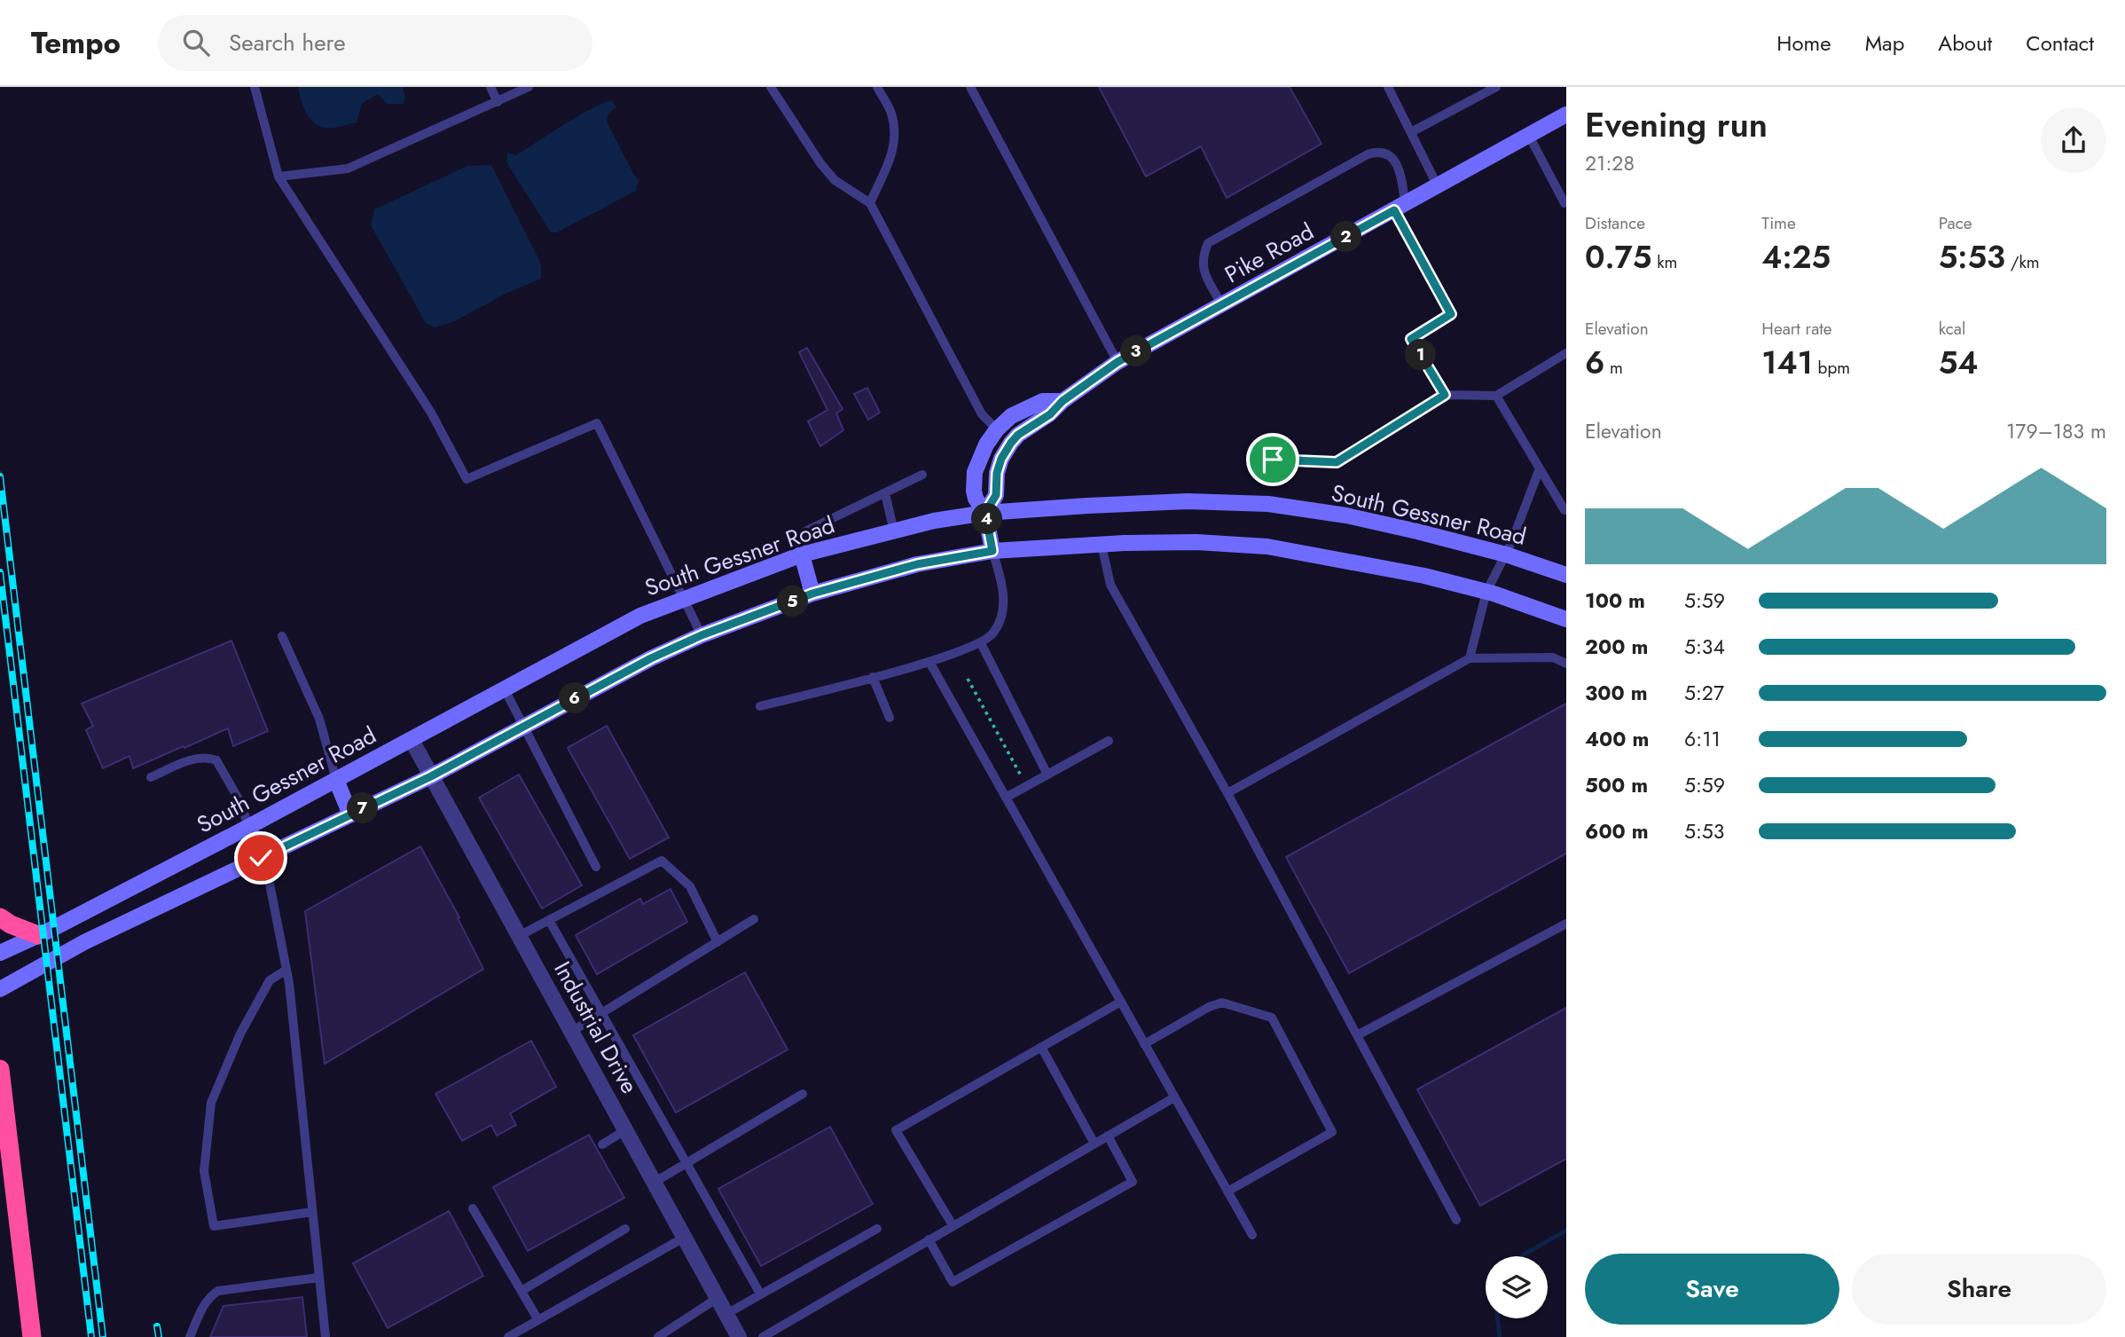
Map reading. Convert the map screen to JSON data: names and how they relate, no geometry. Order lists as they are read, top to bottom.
{
  "streets": {
    "main road": ["Pike Road", "South Gessner Road"],
    "street": ["Industrial Drive"]
  },
  "crossings": [
    ["Pike Road", "South Gessner Road"],
    ["South Gessner Road", "Industrial Drive"]
  ],
  "page": {
    "header": "Tempo",
    "search": "Search here",
    "nav": [
      "Home",
      "Map",
      "About",
      "Contact"
    ],
    "heading": ["Evening run", "21:28"],
    "stats": [
      ["Distance", "0.75 km"],
      ["Time", "4:25"],
      ["Pace", "5:53 /km"],
      ["Elevation", "6 m"],
      ["Heart rate", "141 bpm"],
      ["kcal", "54"]
    ],
    "pins": [
      "2",
      "3",
      "1",
      "4",
      "5",
      "6",
      "7"
    ],
    "chart": ["Elevation", "179–183 m"],
    "list": [
      {
        "name": "100 m",
        "note": "5:59"
      },
      {
        "name": "200 m",
        "note": "5:34"
      },
      {
        "name": "300 m",
        "note": "5:27"
      },
      {
        "name": "400 m",
        "note": "6:11"
      },
      {
        "name": "500 m",
        "note": "5:59"
      },
      {
        "name": "600 m",
        "note": "5:53"
      }
    ],
    "buttons": ["Save", "Share"]
  }
}
